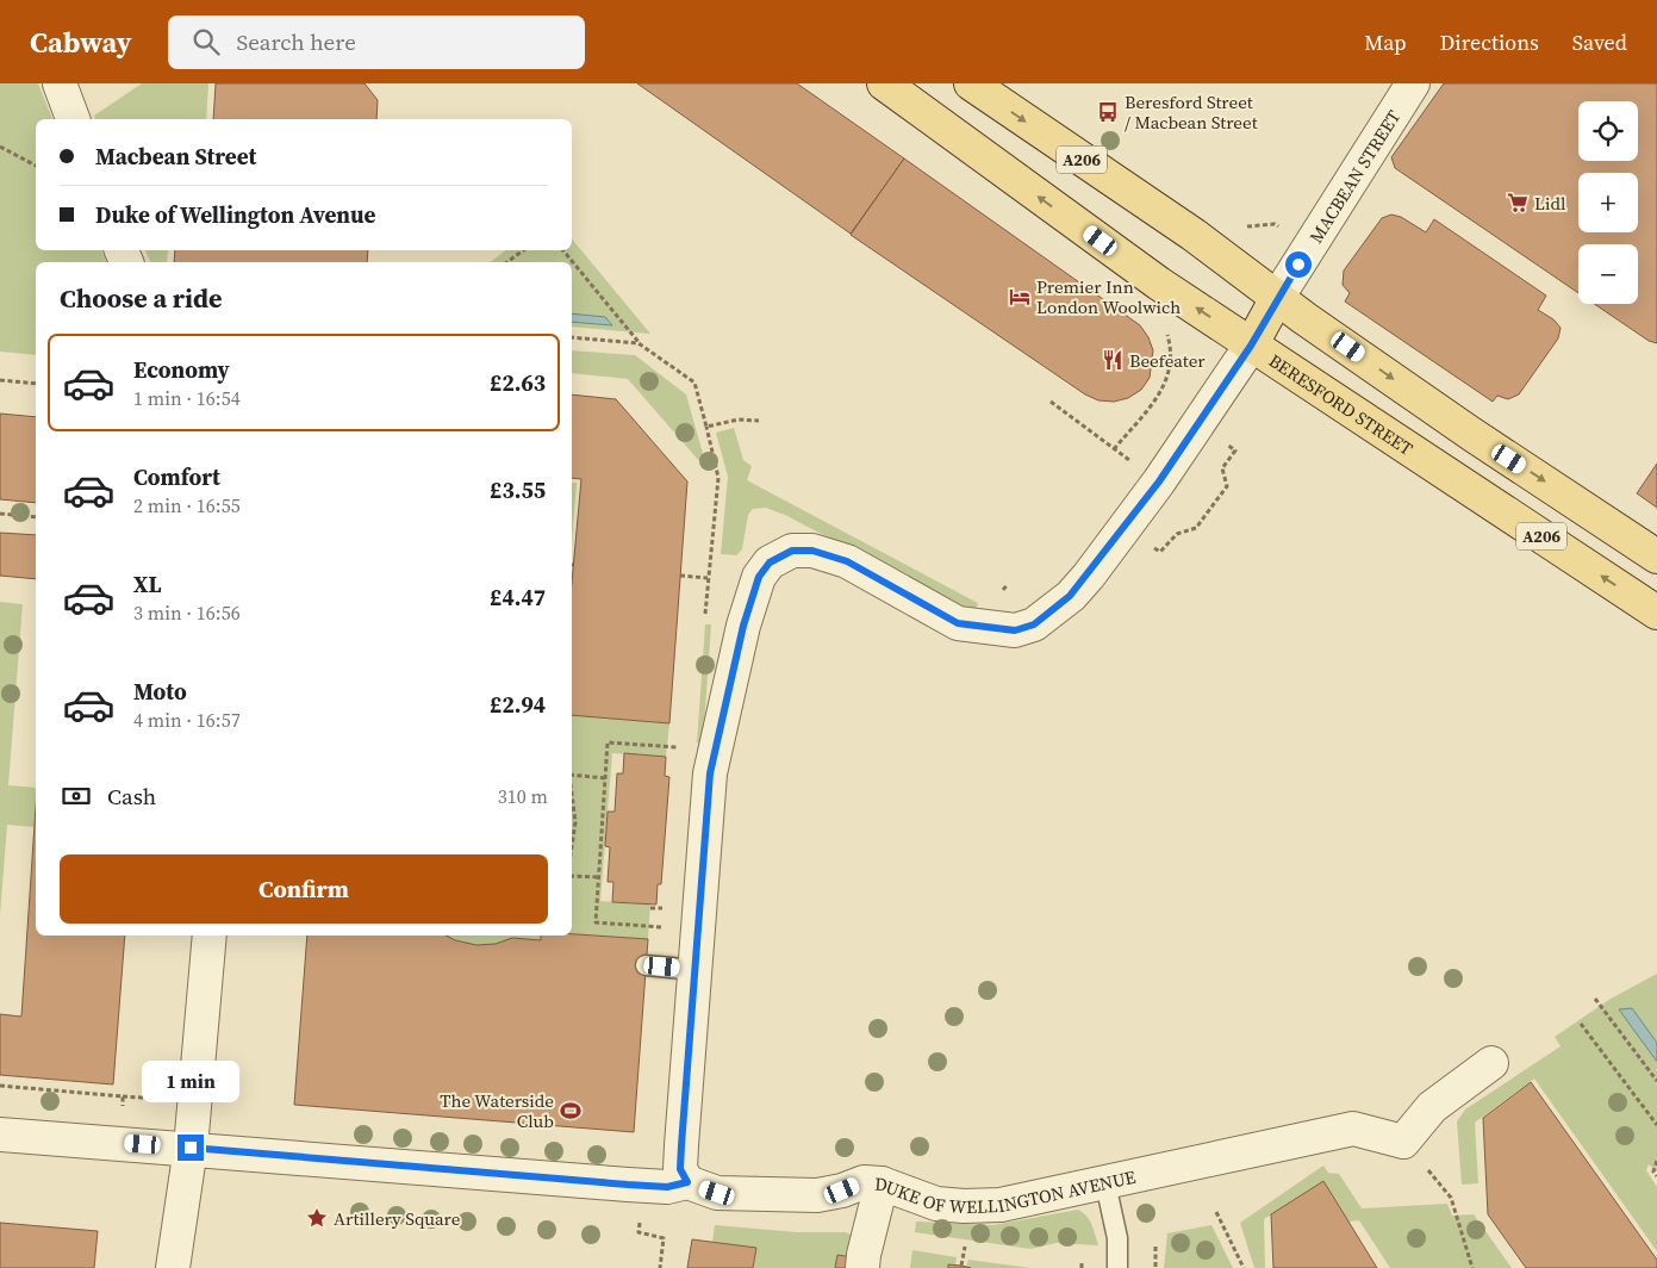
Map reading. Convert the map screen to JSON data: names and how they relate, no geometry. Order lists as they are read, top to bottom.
{
  "streets": {
    "main road": ["A206", "BERESFORD STREET"],
    "street": ["MACBEAN STREET", "DUKE OF WELLINGTON AVENUE"]
  },
  "crossings": [
    ["A206", "MACBEAN STREET"]
  ],
  "places": {
    "bus stop": ["Beresford Street / Macbean Street"],
    "supermarket": ["Lidl"],
    "hotel": ["Premier Inn London Woolwich"],
    "restaurant": ["Beefeater"],
    "sports": ["The Waterside Club"],
    "place": ["Artillery Square"]
  },
  "page": {
    "header": "Cabway",
    "search": "Search here",
    "nav": ["Map", "Directions", "Saved"],
    "map_buttons": ["+", "−"],
    "banner": ["Macbean Street", "Duke of Wellington Avenue"],
    "heading": "Choose a ride",
    "list": [
      {
        "name": "Economy",
        "note": "1 min · 16:54",
        "value": "£2.63"
      },
      {
        "name": "Comfort",
        "note": "2 min · 16:55",
        "value": "£3.55"
      },
      {
        "name": "XL",
        "note": "3 min · 16:56",
        "value": "£4.47"
      },
      {
        "name": "Moto",
        "note": "4 min · 16:57",
        "value": "£2.94"
      }
    ],
    "pay": ["Cash", "310 m"],
    "buttons": "Confirm",
    "bubble": "1 min"
  }
}
